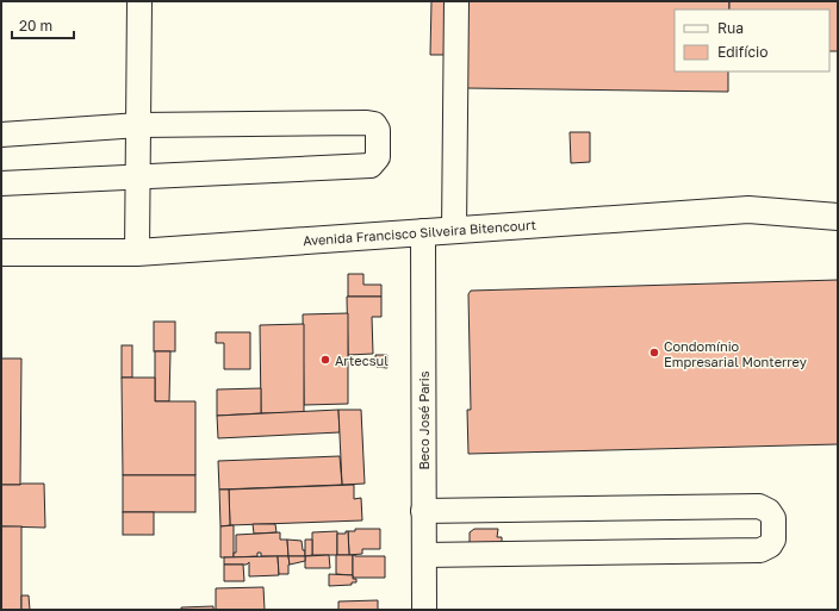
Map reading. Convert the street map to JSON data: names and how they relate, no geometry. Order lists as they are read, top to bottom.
{
  "streets": {
    "main road": ["Avenida Francisco Silveira Bitencourt"],
    "street": ["Beco José Paris"]
  },
  "crossings": [
    ["Avenida Francisco Silveira Bitencourt", "Beco José Paris"]
  ],
  "places": ["Condomínio Empresarial Monterrey", "Artecsul"],
  "legend": ["Rua", "Edifício"],
  "scale_bar": "20 m"
}
